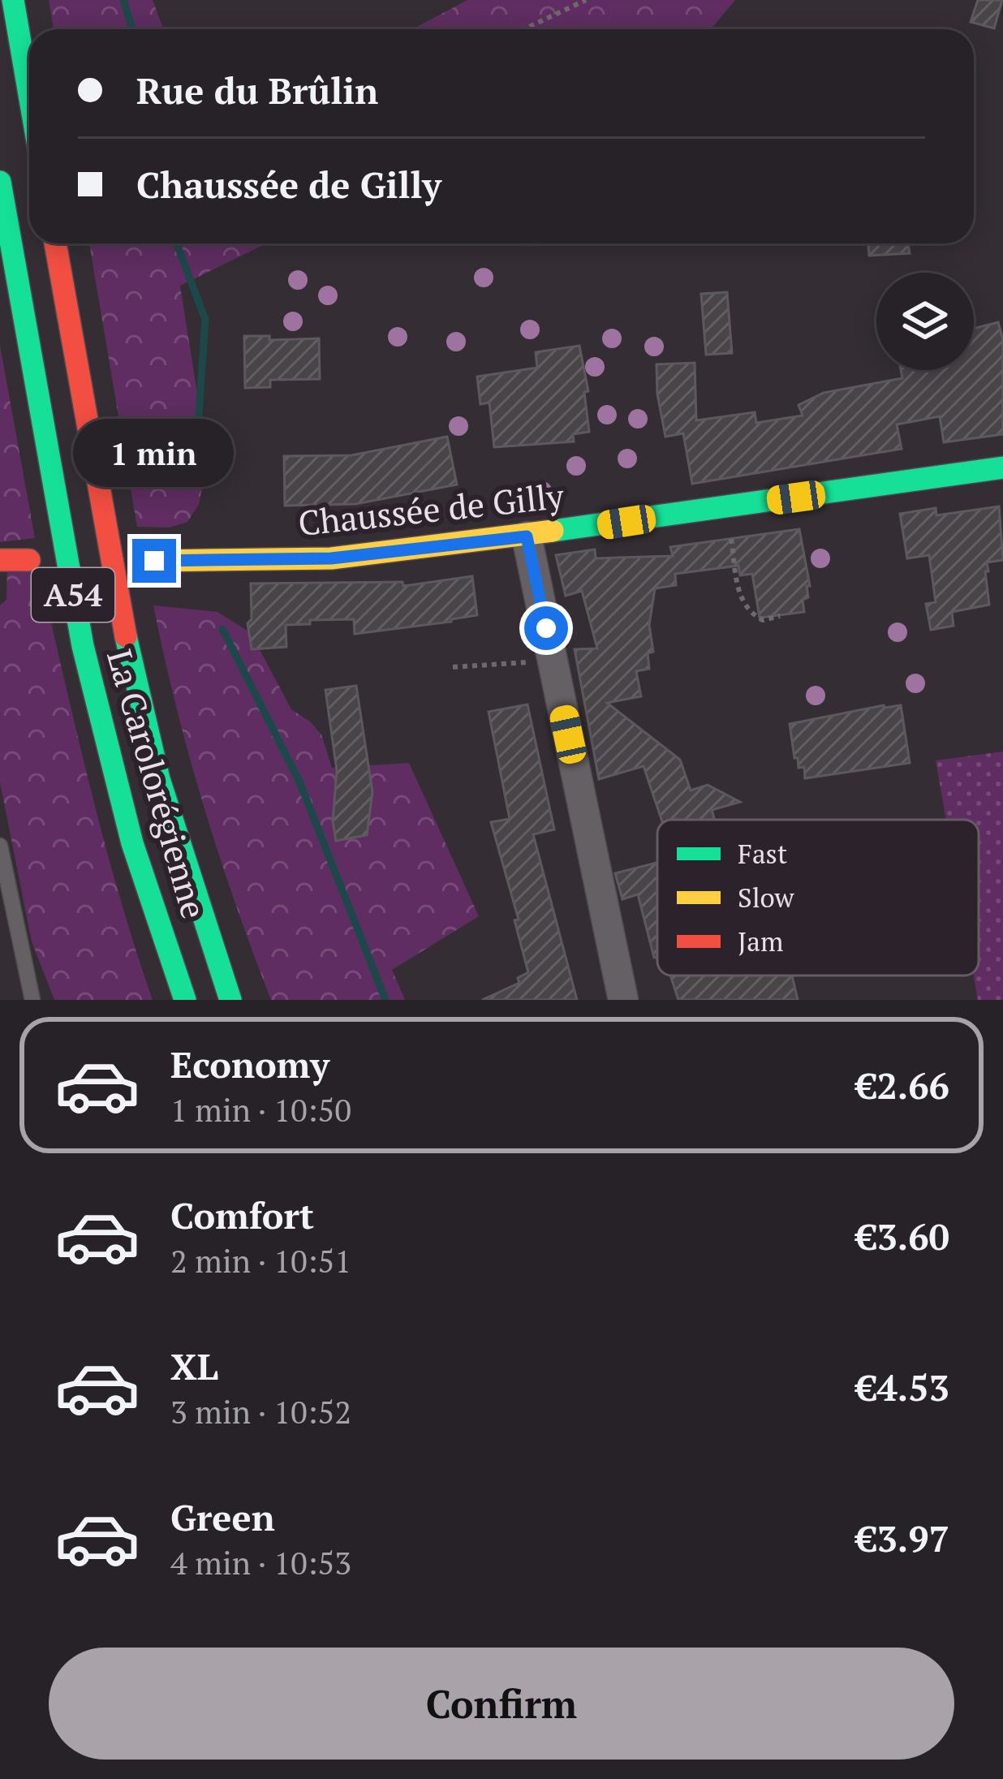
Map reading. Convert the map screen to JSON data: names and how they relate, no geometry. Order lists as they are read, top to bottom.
{
  "streets": {
    "main road": ["Chaussée de Gilly", "A54", "La Carolorégienne"]
  },
  "legend": ["Fast", "Slow", "Jam"],
  "page": {
    "banner": ["Rue du Brûlin", "Chaussée de Gilly"],
    "bubble": "1 min",
    "list": [
      {
        "name": "Economy",
        "note": "1 min · 10:50",
        "value": "€2.66"
      },
      {
        "name": "Comfort",
        "note": "2 min · 10:51",
        "value": "€3.60"
      },
      {
        "name": "XL",
        "note": "3 min · 10:52",
        "value": "€4.53"
      },
      {
        "name": "Green",
        "note": "4 min · 10:53",
        "value": "€3.97"
      }
    ],
    "buttons": "Confirm"
  }
}
